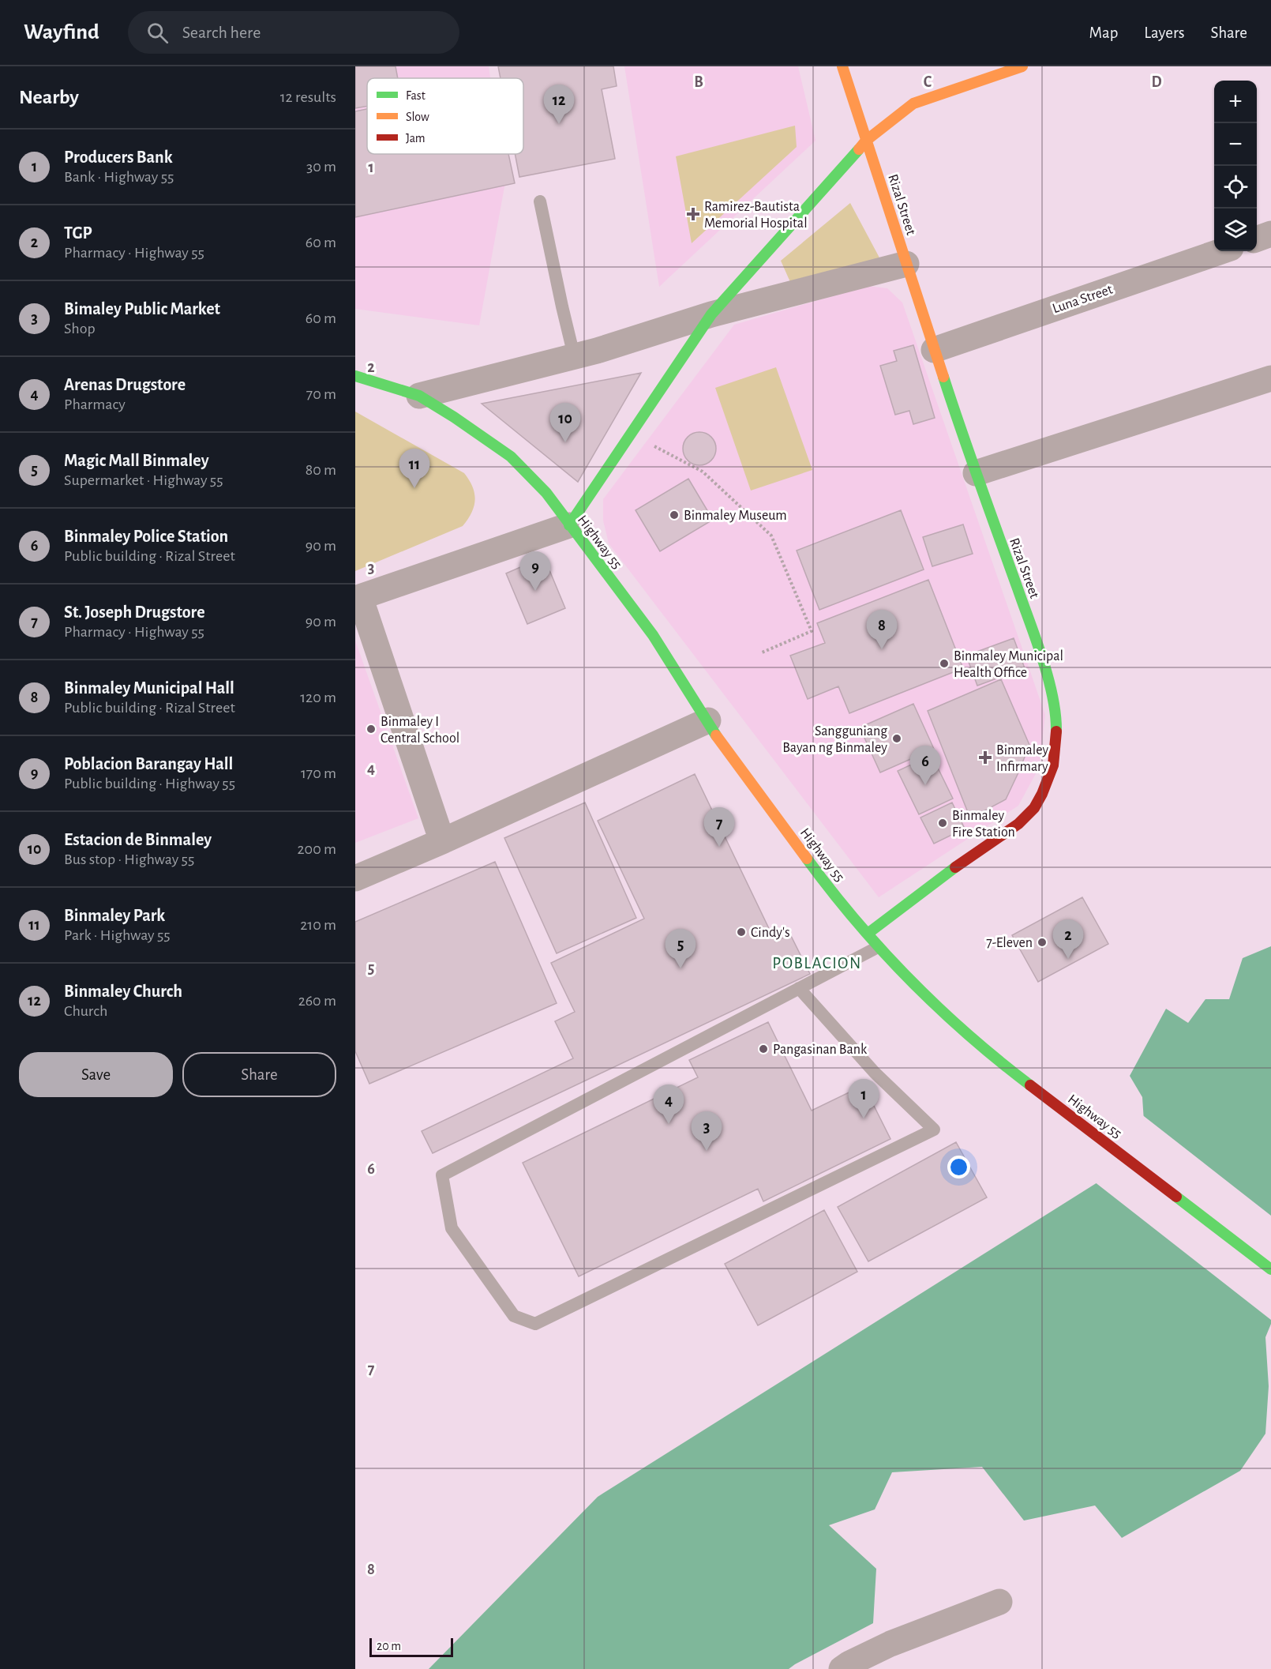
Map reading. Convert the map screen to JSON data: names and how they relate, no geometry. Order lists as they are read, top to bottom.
{
  "streets": {
    "main road": ["Rizal Street", "Highway 55"],
    "street": ["Luna Street"]
  },
  "crossings": [
    ["Rizal Street", "Luna Street"],
    ["Rizal Street", "Highway 55"]
  ],
  "districts": ["POBLACION"],
  "places": {
    "health": ["Ramirez-Bautista Memorial Hospital", "Binmaley Infirmary"],
    "other": [
      "Binmaley Museum",
      "Binmaley Municipal Health Office",
      "Binmaley I Central School",
      "Sangguniang Bayan ng Binmaley",
      "Binmaley Fire Station",
      "Cindy's",
      "7-Eleven",
      "Pangasinan Bank"
    ]
  },
  "legend": ["Fast", "Slow", "Jam"],
  "scale_bar": "20 m",
  "page": {
    "header": "Wayfind",
    "search": "Search here",
    "nav": ["Map", "Layers", "Share"],
    "heading": ["Nearby", "12 results"],
    "map_buttons": ["+", "−"],
    "pins": [
      "12",
      "10",
      "11",
      "9",
      "8",
      "6",
      "7",
      "2",
      "5",
      "1",
      "4",
      "3"
    ],
    "list": [
      {
        "mark": "1",
        "name": "Producers Bank",
        "note": "Bank · Highway 55",
        "value": "30 m"
      },
      {
        "mark": "2",
        "name": "TGP",
        "note": "Pharmacy · Highway 55",
        "value": "60 m"
      },
      {
        "mark": "3",
        "name": "Bimaley Public Market",
        "note": "Shop",
        "value": "60 m"
      },
      {
        "mark": "4",
        "name": "Arenas Drugstore",
        "note": "Pharmacy",
        "value": "70 m"
      },
      {
        "mark": "5",
        "name": "Magic Mall Binmaley",
        "note": "Supermarket · Highway 55",
        "value": "80 m"
      },
      {
        "mark": "6",
        "name": "Binmaley Police Station",
        "note": "Public building · Rizal Street",
        "value": "90 m"
      },
      {
        "mark": "7",
        "name": "St. Joseph Drugstore",
        "note": "Pharmacy · Highway 55",
        "value": "90 m"
      },
      {
        "mark": "8",
        "name": "Binmaley Municipal Hall",
        "note": "Public building · Rizal Street",
        "value": "120 m"
      },
      {
        "mark": "9",
        "name": "Poblacion Barangay Hall",
        "note": "Public building · Highway 55",
        "value": "170 m"
      },
      {
        "mark": "10",
        "name": "Estacion de Binmaley",
        "note": "Bus stop · Highway 55",
        "value": "200 m"
      },
      {
        "mark": "11",
        "name": "Binmaley Park",
        "note": "Park · Highway 55",
        "value": "210 m"
      },
      {
        "mark": "12",
        "name": "Binmaley Church",
        "note": "Church",
        "value": "260 m"
      }
    ],
    "buttons": ["Save", "Share"],
    "scale": "20 m"
  },
  "grid": {
    "columns": ["B", "C", "D"],
    "rows": [
      "1",
      "2",
      "3",
      "4",
      "5",
      "6",
      "7",
      "8"
    ]
  }
}
